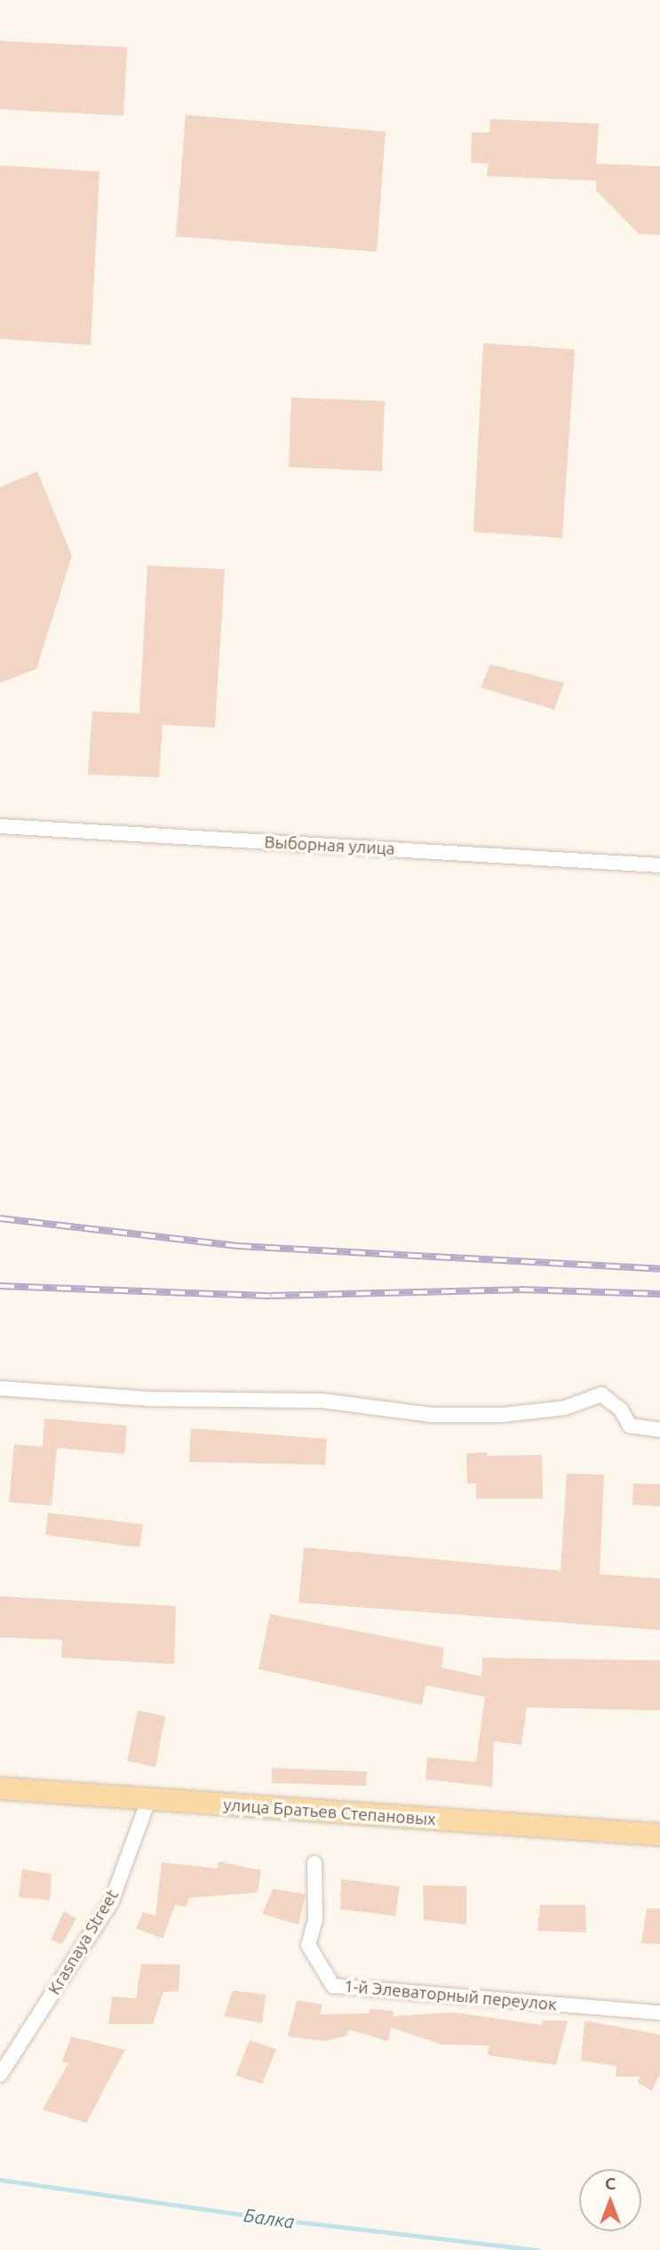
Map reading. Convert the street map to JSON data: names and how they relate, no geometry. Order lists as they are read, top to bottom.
{
  "streets": {
    "main road": ["улица Братьев Степановых"],
    "street": ["Выборная улица", "Krasnaya Street", "1-й Элеваторный переулок"]
  },
  "crossings": [
    ["улица Братьев Степановых", "Krasnaya Street"]
  ],
  "water": ["Балка"],
  "north": "top"
}
